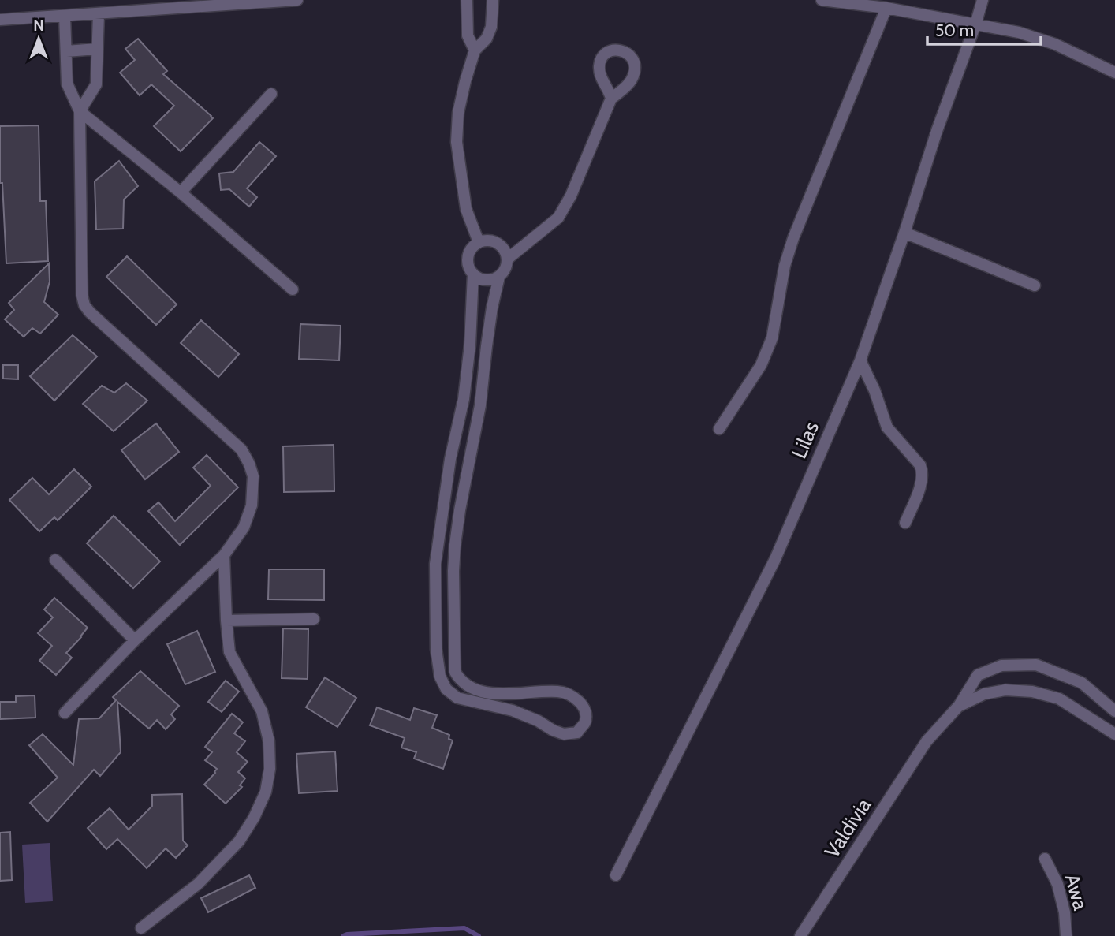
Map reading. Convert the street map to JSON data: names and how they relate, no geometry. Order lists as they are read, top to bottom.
{
  "streets": {
    "street": ["Lilas", "Valdivia", "Awa"]
  },
  "scale_bar": "50 m",
  "north": "top"
}
